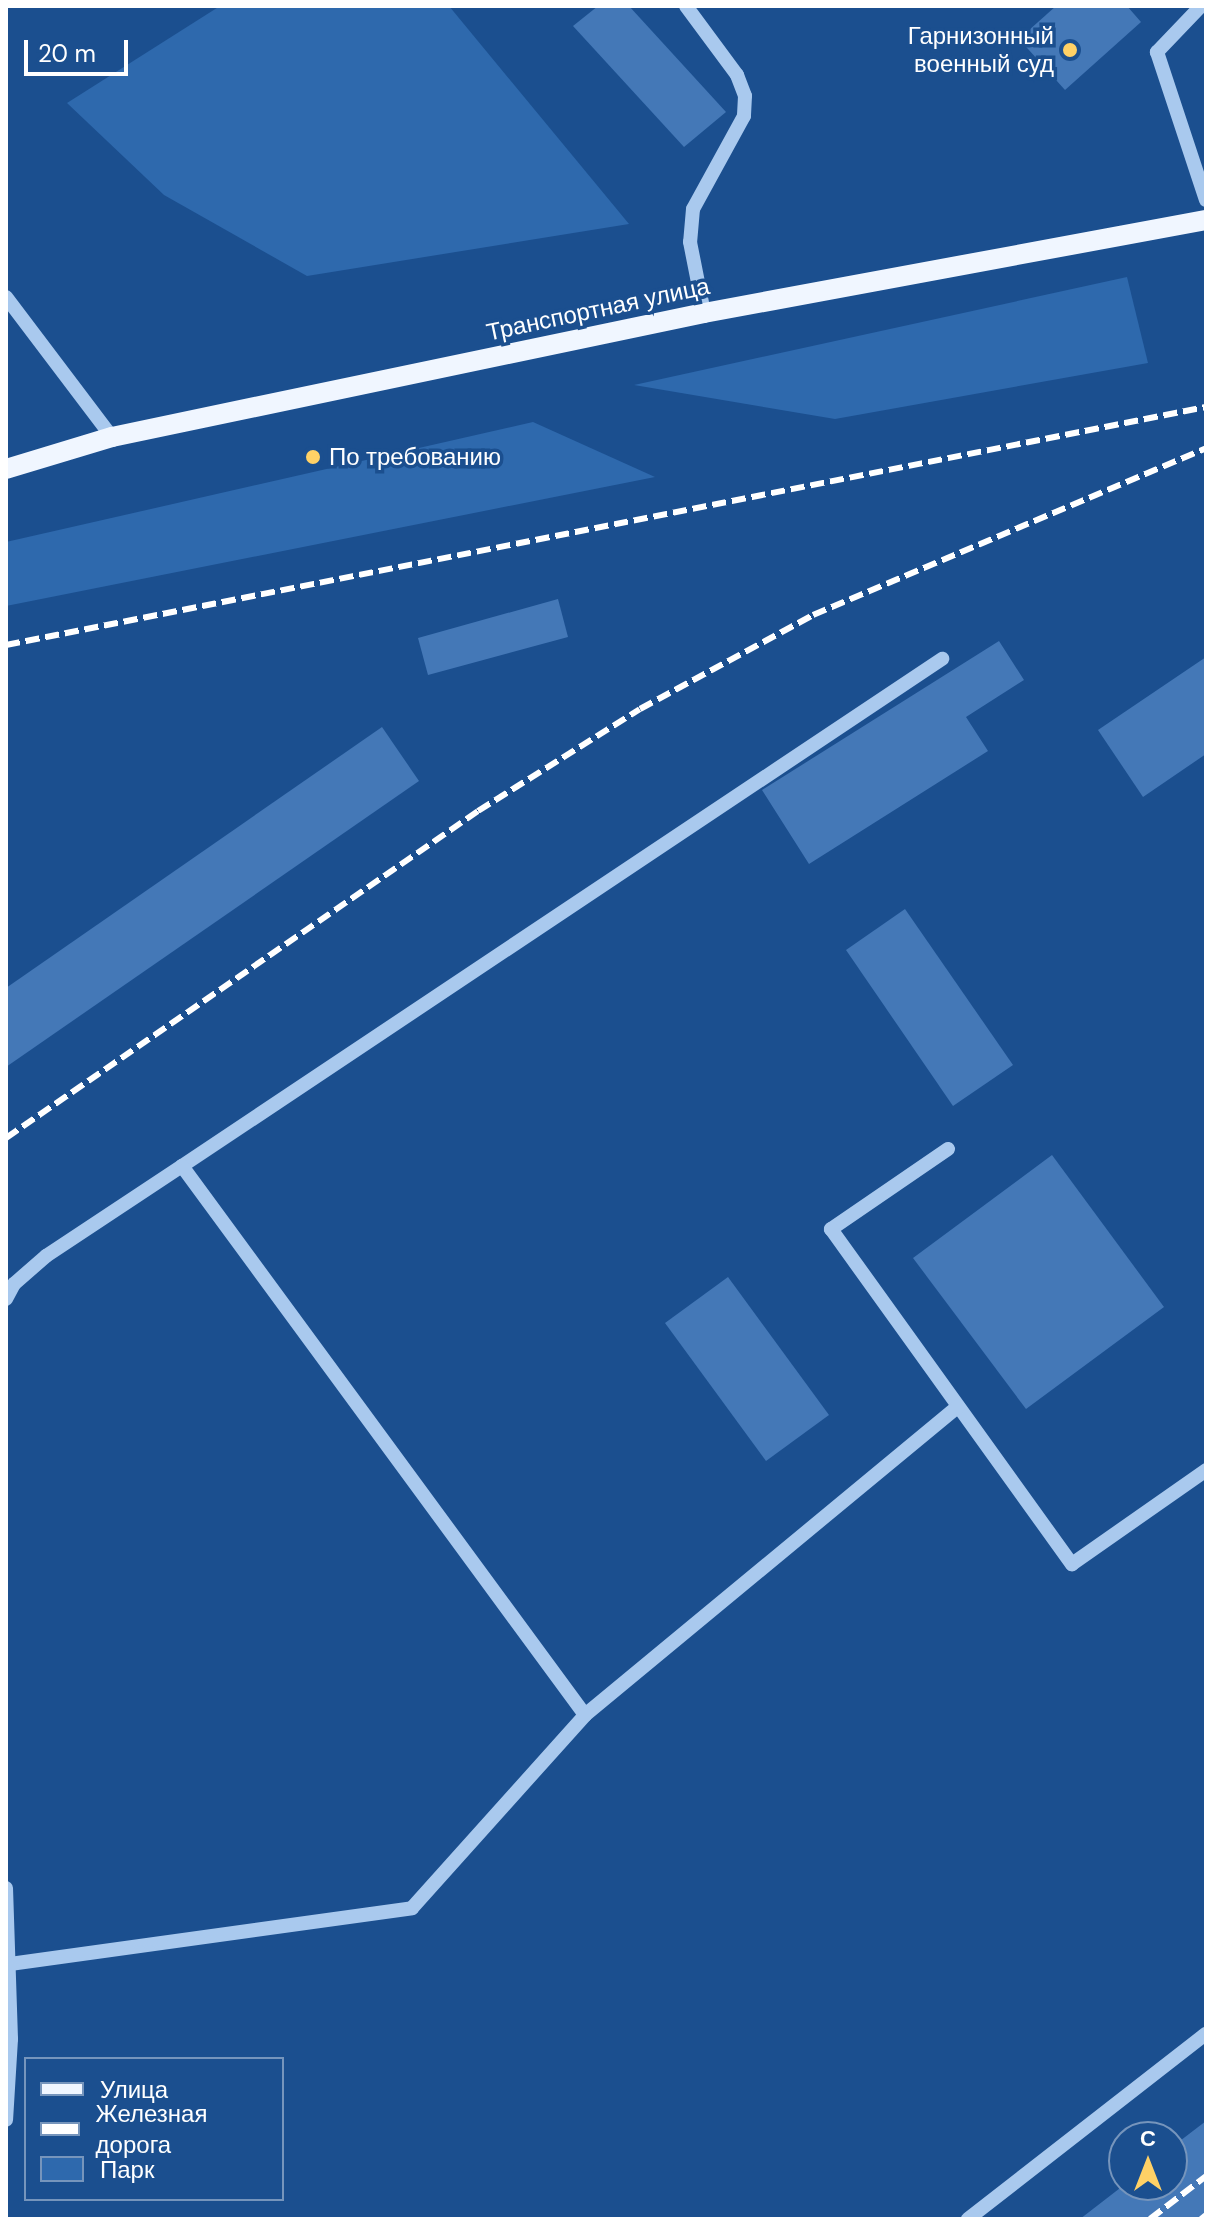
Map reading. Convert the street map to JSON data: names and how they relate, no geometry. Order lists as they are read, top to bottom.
{
  "streets": {
    "main road": ["Транспортная улица"]
  },
  "places": ["Гарнизонный военный суд", "По требованию"],
  "legend": ["Улица", "Железная дорога", "Парк"],
  "scale_bar": "20 m",
  "north": "top"
}
